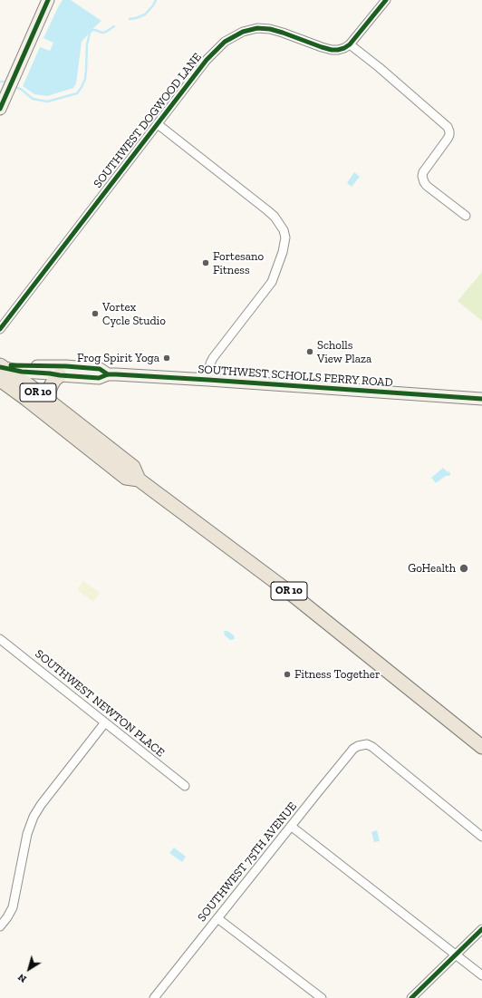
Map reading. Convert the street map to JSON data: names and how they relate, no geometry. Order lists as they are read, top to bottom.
{
  "streets": {
    "main road": ["SOUTHWEST SCHOLLS FERRY ROAD", "OR 10"],
    "street": ["SOUTHWEST DOGWOOD LANE", "SOUTHWEST NEWTON PLACE", "SOUTHWEST 75TH AVENUE"]
  },
  "crossings": [
    ["SOUTHWEST SCHOLLS FERRY ROAD", "OR 10"]
  ],
  "places": [
    "Fortesano Fitness",
    "Vortex Cycle Studio",
    "Scholls View Plaza",
    "Frog Spirit Yoga",
    "GoHealth",
    "Fitness Together"
  ],
  "north": "bottom left"
}
